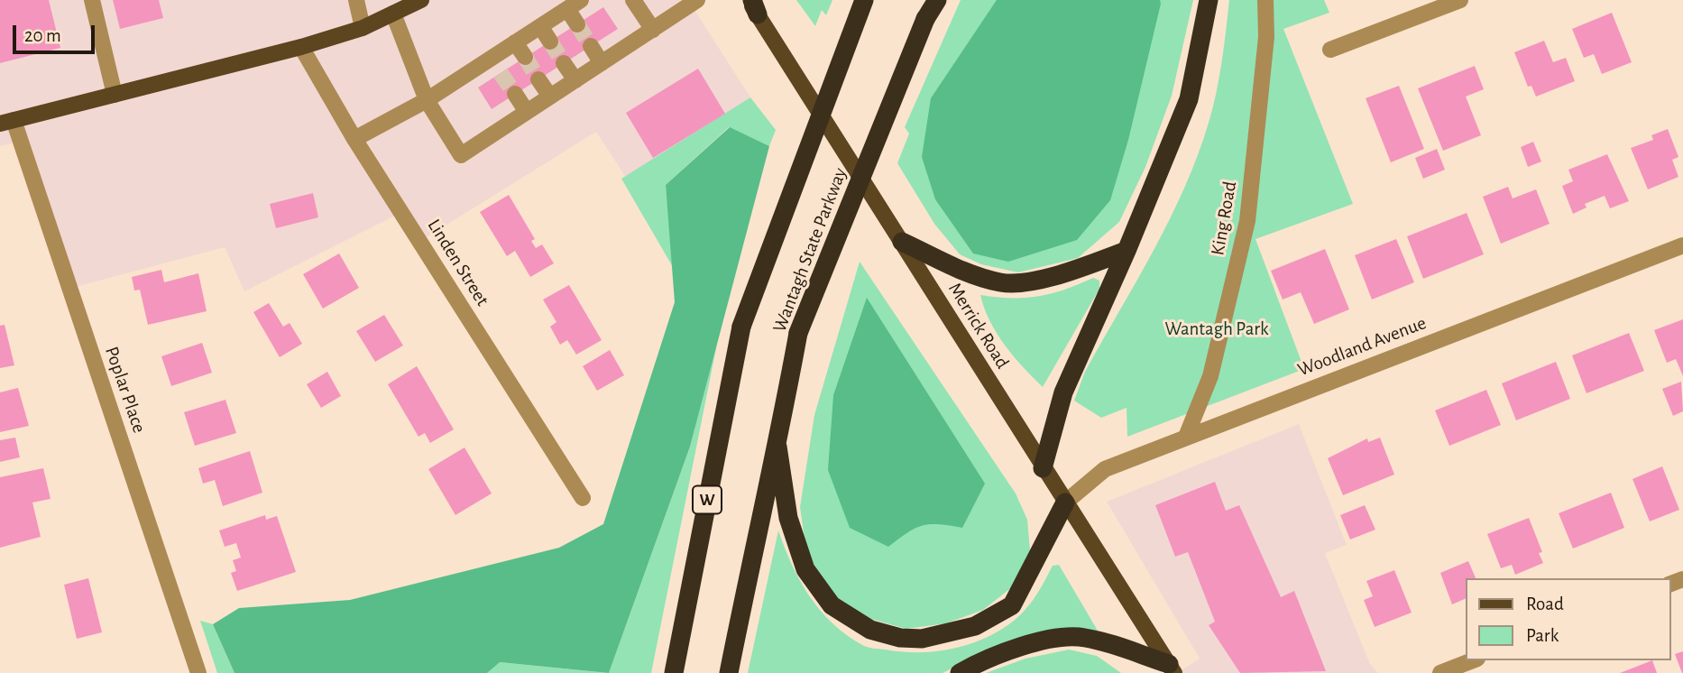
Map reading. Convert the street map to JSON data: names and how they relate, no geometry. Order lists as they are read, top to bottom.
{
  "streets": {
    "highway": ["Wantagh State Parkway", "W"],
    "main road": ["Merrick Road"],
    "street": [
      "King Road",
      "Linden Street",
      "Woodland Avenue",
      "Poplar Place"
    ]
  },
  "crossings": [
    ["King Road", "Woodland Avenue"],
    ["Merrick Road", "Woodland Avenue"]
  ],
  "parks": ["Wantagh Park"],
  "legend": ["Road", "Park"],
  "scale_bar": "20 m"
}
